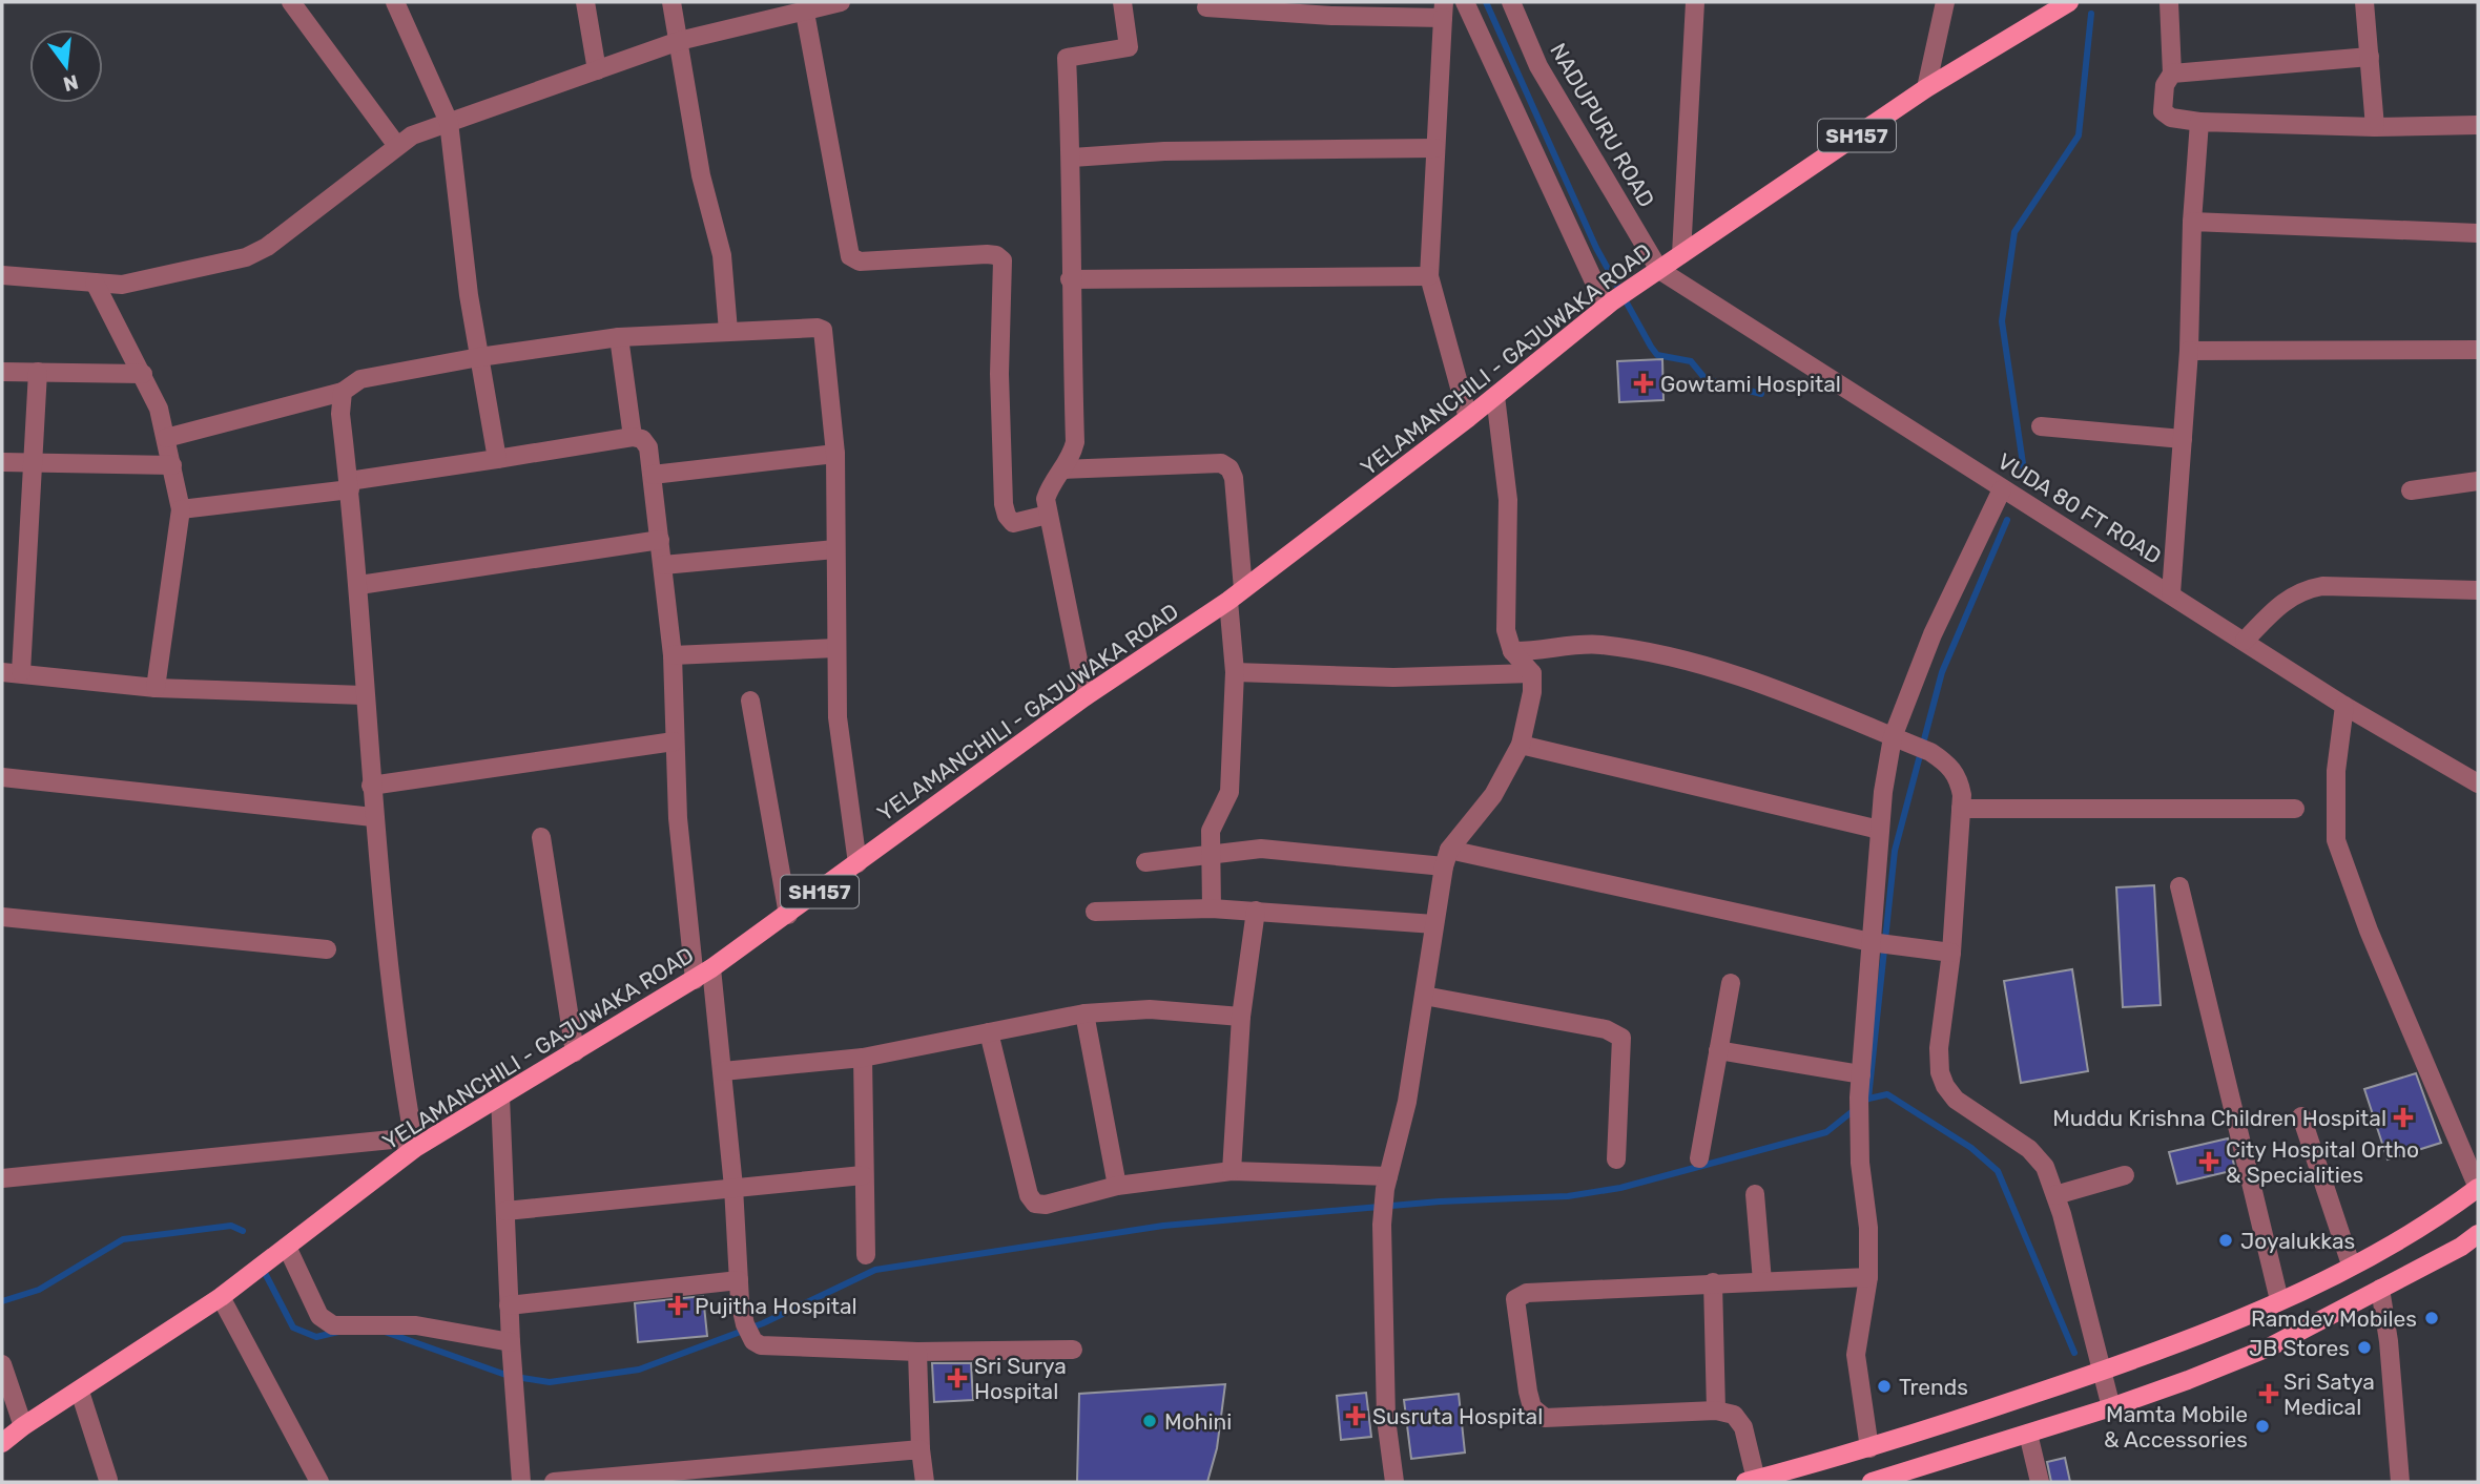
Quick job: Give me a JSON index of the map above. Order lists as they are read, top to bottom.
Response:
{
  "streets": {
    "main road": ["SH157", "YELAMANCHILI - GAJUWAKA ROAD"],
    "street": ["NADUPURU ROAD", "VUDA 80 FT ROAD"]
  },
  "crossings": [
    ["NADUPURU ROAD", "YELAMANCHILI - GAJUWAKA ROAD"],
    ["NADUPURU ROAD", "VUDA 80 FT ROAD"],
    ["YELAMANCHILI - GAJUWAKA ROAD", "VUDA 80 FT ROAD"]
  ],
  "places": {
    "health": [
      "Gowtami Hospital",
      "Muddu Krishna Children Hospital",
      "City Hospital Ortho & Specialities",
      "Pujitha Hospital",
      "Sri Surya Hospital",
      "Sri Satya Medical",
      "Susruta Hospital"
    ],
    "other": [
      "Joyalukkas",
      "Ramdev Mobiles",
      "JB Stores",
      "Trends",
      "Mohini",
      "Mamta Mobile & Accessories"
    ]
  },
  "north": "bottom"
}
